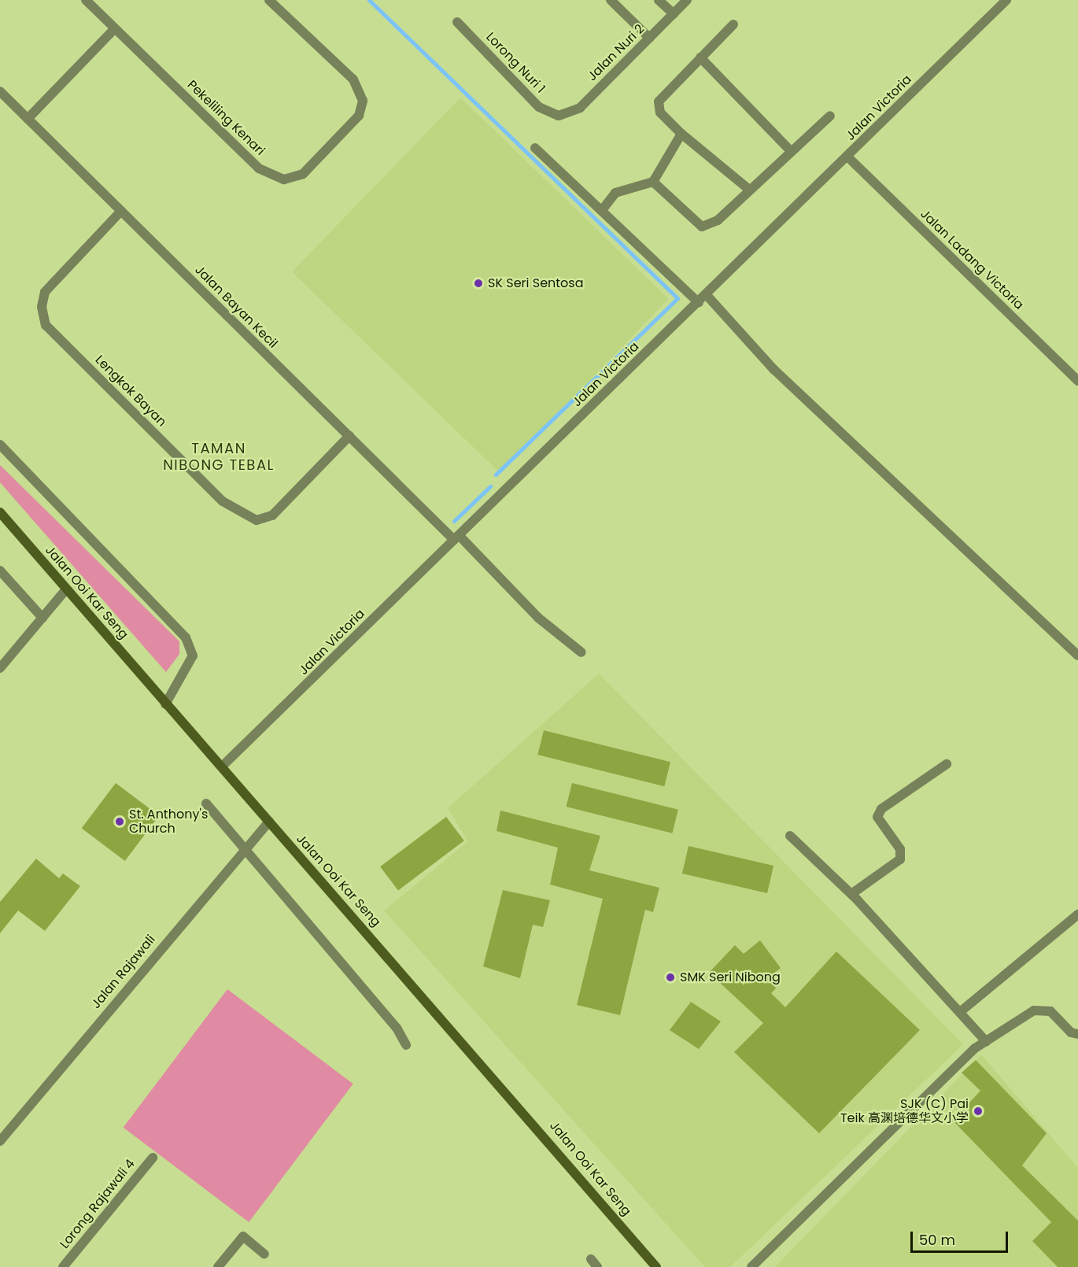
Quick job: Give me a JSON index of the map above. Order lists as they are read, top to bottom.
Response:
{
  "streets": {
    "main road": ["Jalan Ooi Kar Seng"],
    "street": [
      "Jalan Nuri 2",
      "Lorong Nuri 1",
      "Jalan Victoria",
      "Pekeliling Kenari",
      "Jalan Ladang Victoria",
      "Jalan Bayan Kecil",
      "Lengkok Bayan",
      "Jalan Rajawali",
      "Lorong Rajawali 4"
    ]
  },
  "crossings": [
    ["Jalan Nuri 2", "Lorong Nuri 1"],
    ["Jalan Victoria", "Jalan Ladang Victoria"],
    ["Jalan Victoria", "Jalan Bayan Kecil"],
    ["Jalan Victoria", "Jalan Ooi Kar Seng"],
    ["Jalan Bayan Kecil", "Lengkok Bayan"],
    ["Jalan Ooi Kar Seng", "Jalan Rajawali"]
  ],
  "districts": ["TAMAN NIBONG TEBAL"],
  "places": [
    "SK Seri Sentosa",
    "St. Anthony's Church",
    "SMK Seri Nibong",
    "SJK (C) Pai Teik 高渊培德华文小学"
  ],
  "scale_bar": "50 m"
}
